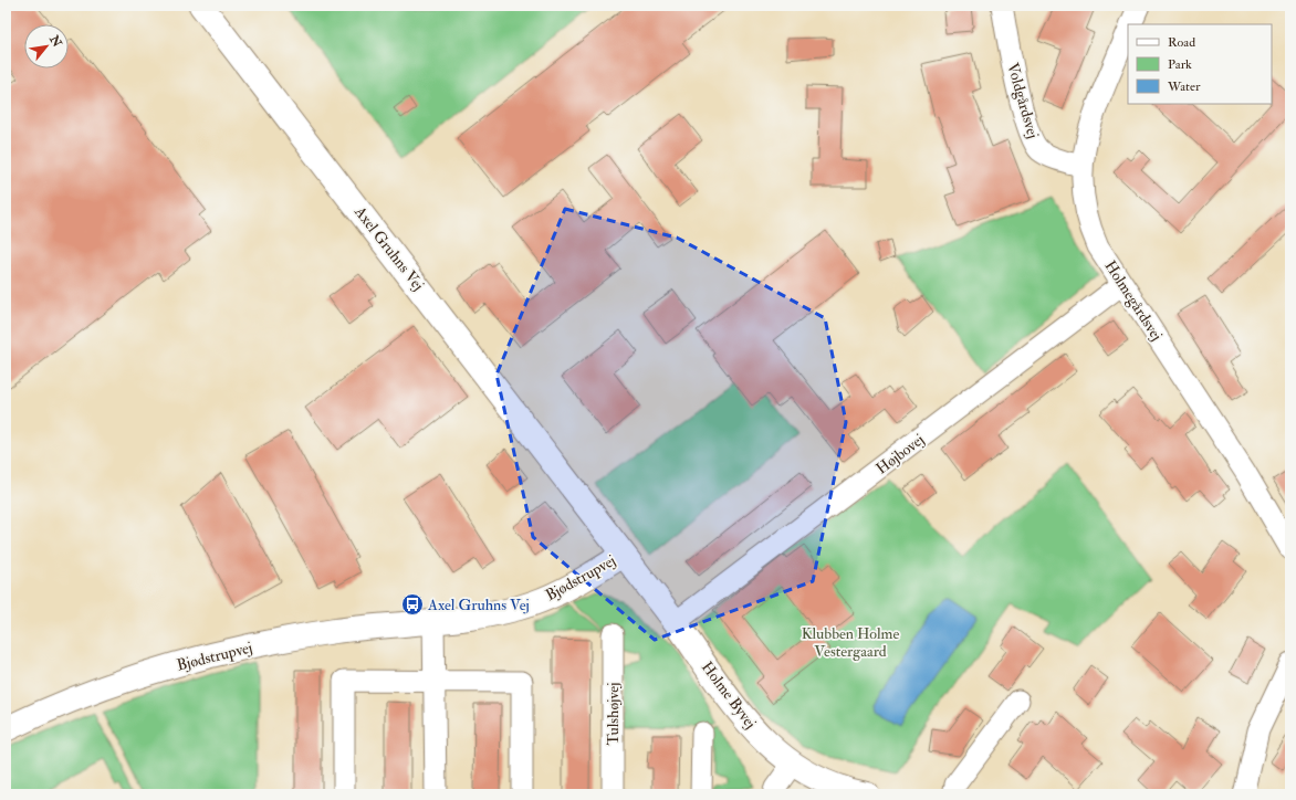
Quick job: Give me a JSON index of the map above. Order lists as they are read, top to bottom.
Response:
{
  "streets": {
    "street": [
      "Voldgårdsvej",
      "Axel Gruhns Vej",
      "Holmegårdsvej",
      "Højbovej",
      "Bjødstrupvej",
      "Holme Byvej",
      "Tulshøjvej"
    ]
  },
  "crossings": [
    ["Voldgårdsvej", "Holmegårdsvej"],
    ["Axel Gruhns Vej", "Bjødstrupvej"],
    ["Axel Gruhns Vej", "Holme Byvej"],
    ["Holmegårdsvej", "Højbovej"],
    ["Højbovej", "Holme Byvej"],
    ["Bjødstrupvej", "Holme Byvej"]
  ],
  "parks": ["Klubben Holme Vestergaard"],
  "places": {
    "bus stop": ["Axel Gruhns Vej"]
  },
  "legend": ["Road", "Park", "Water"],
  "north": "top right"
}
